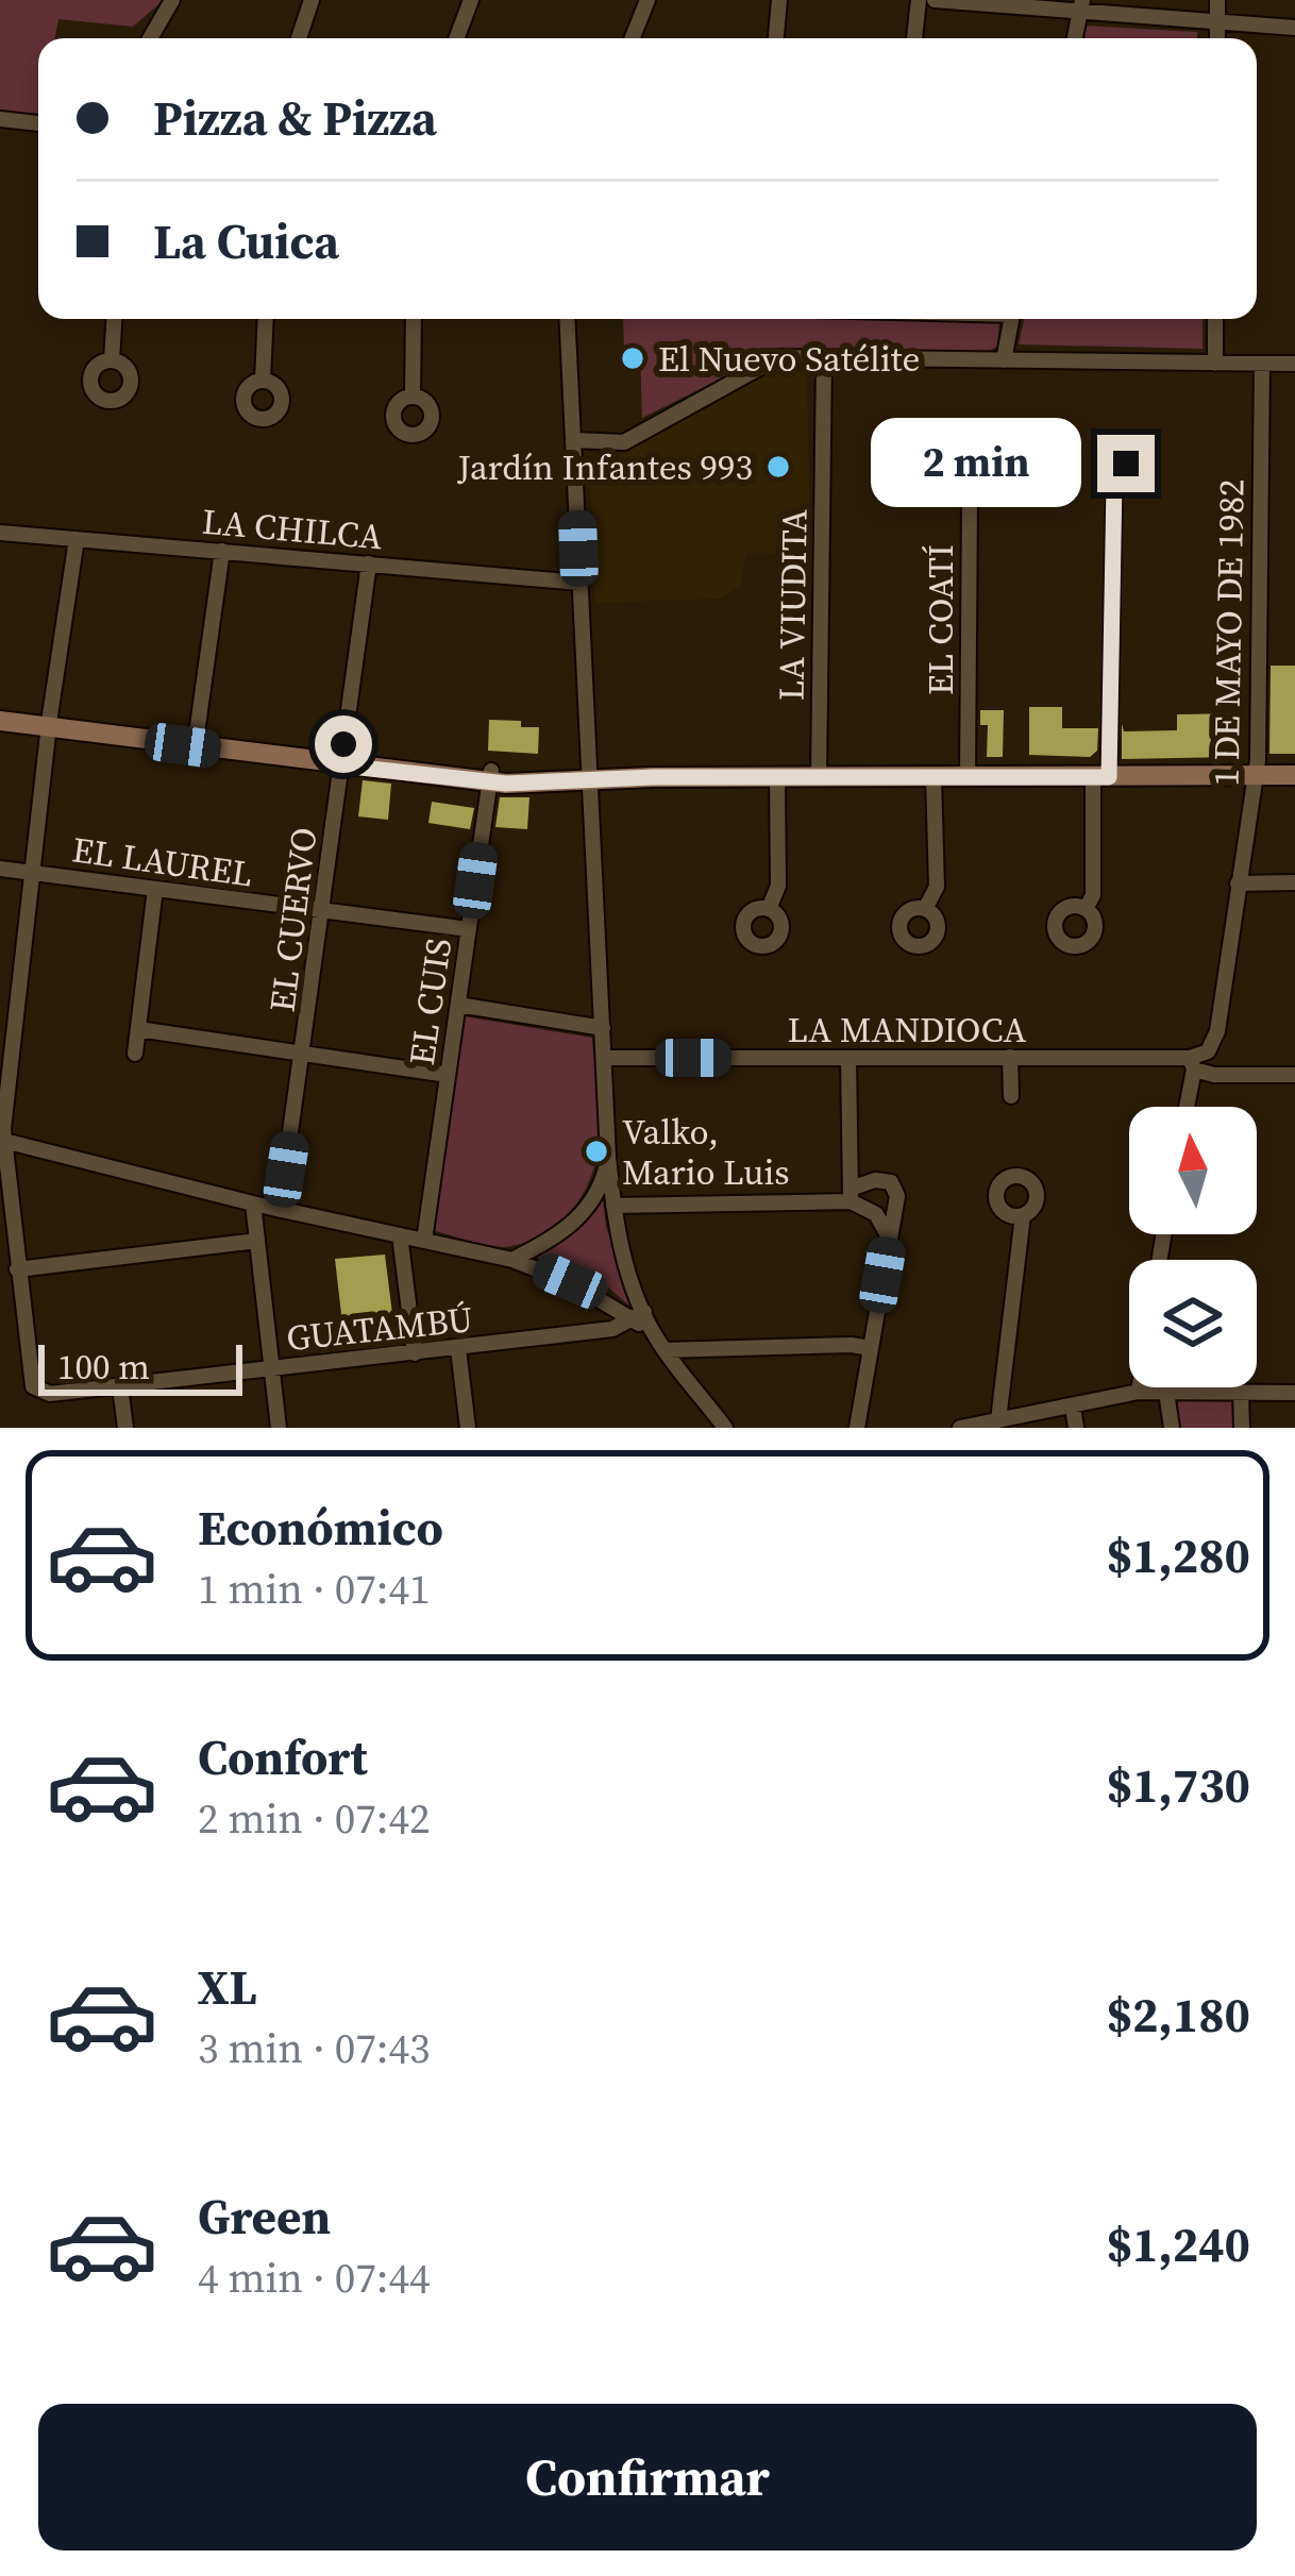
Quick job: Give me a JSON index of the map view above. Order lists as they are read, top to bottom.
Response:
{
  "streets": {
    "street": [
      "LA CHILCA",
      "LA VIUDITA",
      "EL COATÍ",
      "1 DE MAYO DE 1982",
      "EL LAUREL",
      "EL CUERVO",
      "EL CUIS",
      "LA MANDIOCA",
      "GUATAMBÚ"
    ]
  },
  "crossings": [
    ["LA CHILCA", "EL CUERVO"],
    ["1 DE MAYO DE 1982", "LA MANDIOCA"],
    ["EL LAUREL", "EL CUERVO"],
    ["EL LAUREL", "EL CUIS"]
  ],
  "places": ["El Nuevo Satélite", "Jardín Infantes 993", "Valko, Mario Luis"],
  "scale_bar": "100 m",
  "north": "top",
  "page": {
    "banner": ["Pizza & Pizza", "La Cuica"],
    "bubble": "2 min",
    "scale": "100 m",
    "list": [
      {
        "name": "Económico",
        "note": "1 min · 07:41",
        "value": "$1,280"
      },
      {
        "name": "Confort",
        "note": "2 min · 07:42",
        "value": "$1,730"
      },
      {
        "name": "XL",
        "note": "3 min · 07:43",
        "value": "$2,180"
      },
      {
        "name": "Green",
        "note": "4 min · 07:44",
        "value": "$1,240"
      }
    ],
    "buttons": "Confirmar"
  }
}
